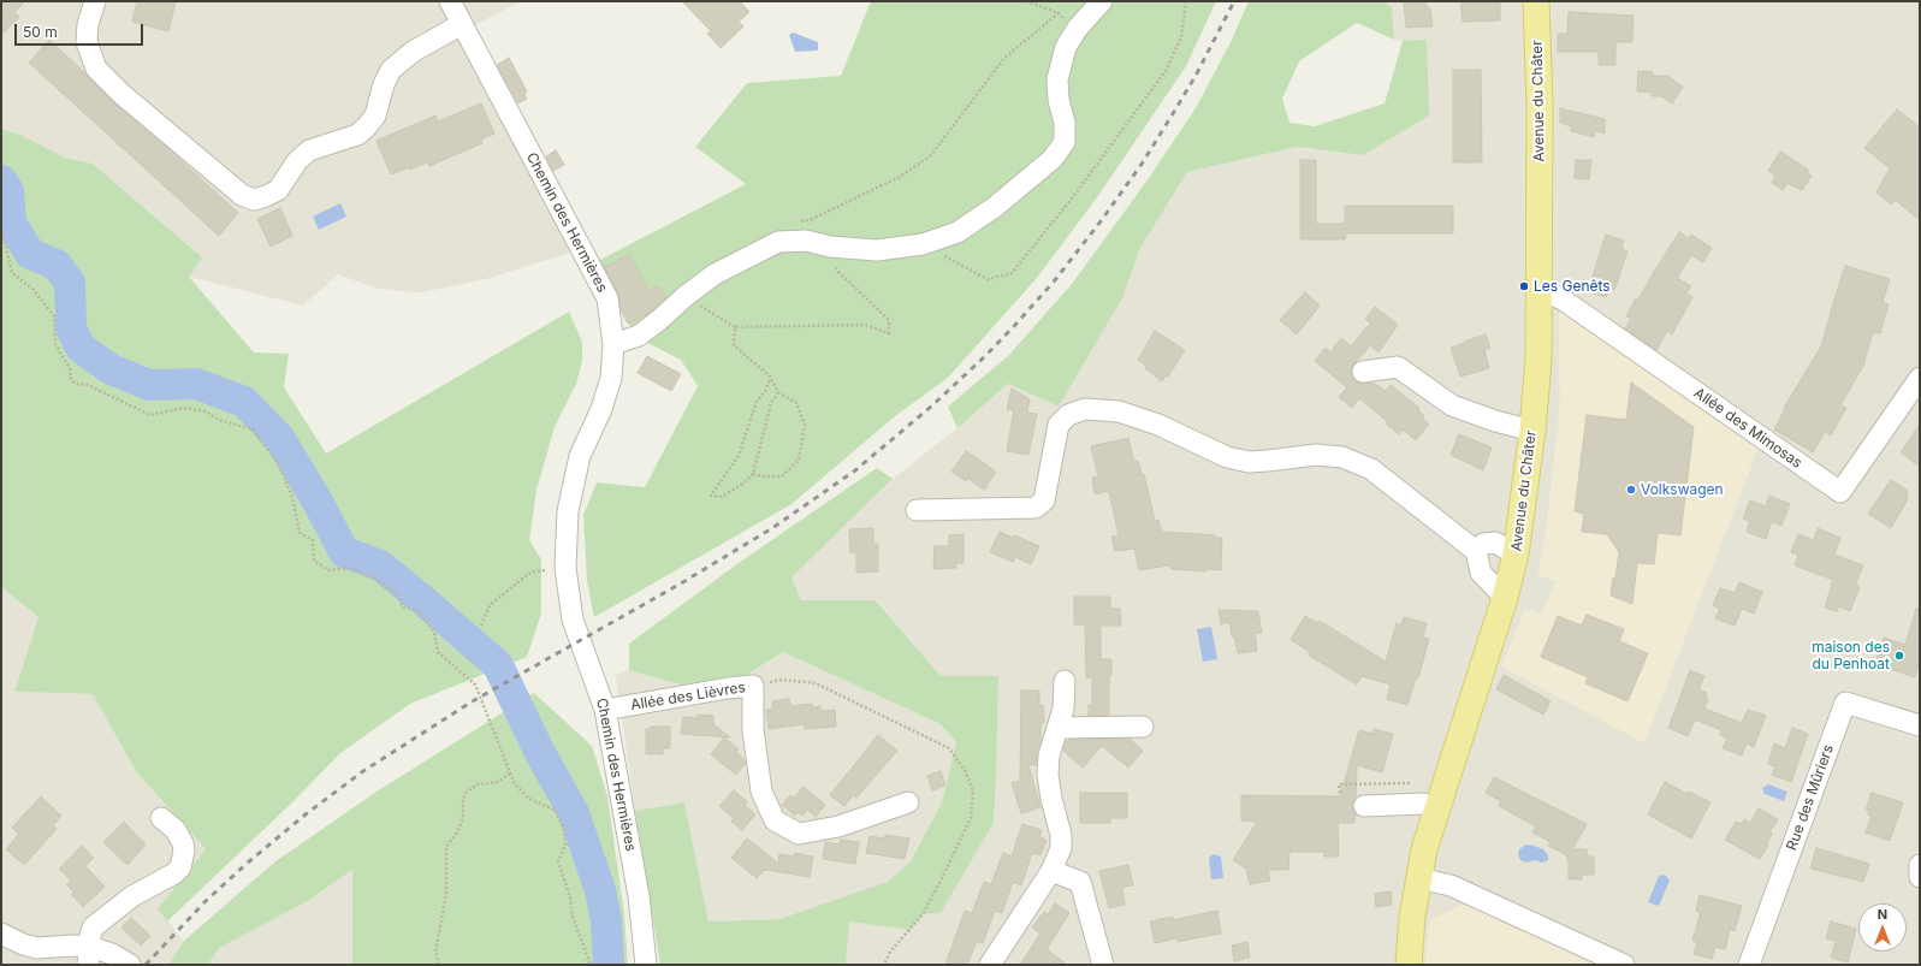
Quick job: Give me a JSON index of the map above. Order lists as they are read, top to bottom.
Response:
{
  "streets": {
    "main road": ["Avenue du Châter"],
    "street": [
      "Chemin des Hermières",
      "Allée des Mimosas",
      "Allée des Lièvres",
      "Rue des Mûriers"
    ]
  },
  "crossings": [
    ["Avenue du Châter", "Allée des Mimosas"],
    ["Chemin des Hermières", "Allée des Lièvres"]
  ],
  "places": ["Les Genêts", "Volkswagen", "maison des du Penhoat"],
  "scale_bar": "50 m",
  "north": "top"
}
